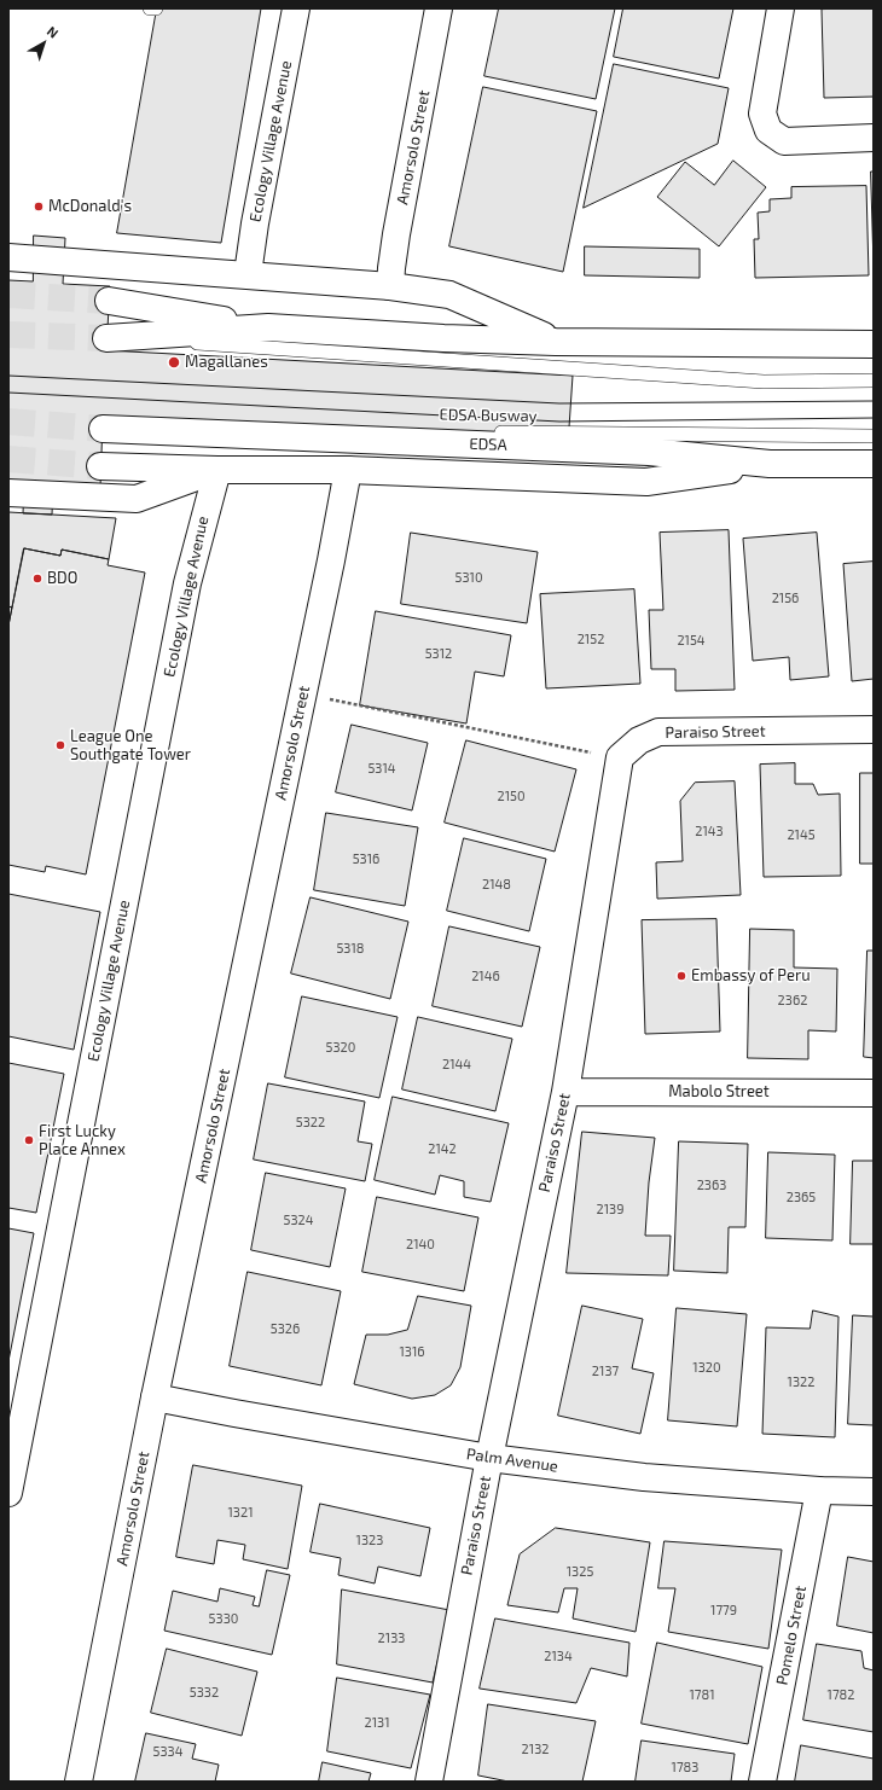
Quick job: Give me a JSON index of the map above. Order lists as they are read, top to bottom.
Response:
{
  "streets": {
    "main road": [
      "Ecology Village Avenue",
      "Amorsolo Street",
      "EDSA",
      "Paraiso Street",
      "Mabolo Street",
      "Palm Avenue",
      "Pomelo Street"
    ],
    "lane": ["EDSA Busway"]
  },
  "crossings": [
    ["Amorsolo Street", "Palm Avenue"],
    ["EDSA Busway", "EDSA"],
    ["Paraiso Street", "Mabolo Street"],
    ["Paraiso Street", "Palm Avenue"],
    ["Palm Avenue", "Pomelo Street"]
  ],
  "places": [
    "McDonald's",
    "Magallanes",
    "BDO",
    "League One Southgate Tower",
    "Embassy of Peru",
    "First Lucky Place Annex"
  ],
  "house_numbers": [
    "5310",
    "2156",
    "2152",
    "2154",
    "5312",
    "5314",
    "2150",
    "2143",
    "2145",
    "5316",
    "2148",
    "5318",
    "2146",
    "2362",
    "5320",
    "2144",
    "5322",
    "2142",
    "2363",
    "2365",
    "2139",
    "5324",
    "2140",
    "5326",
    "1316",
    "1320",
    "2137",
    "1322",
    "1321",
    "1323",
    "1325",
    "1779",
    "5330",
    "2133",
    "2134",
    "5332",
    "1781",
    "1782",
    "2131",
    "2132",
    "5334",
    "1783"
  ],
  "north": "top right"
}
